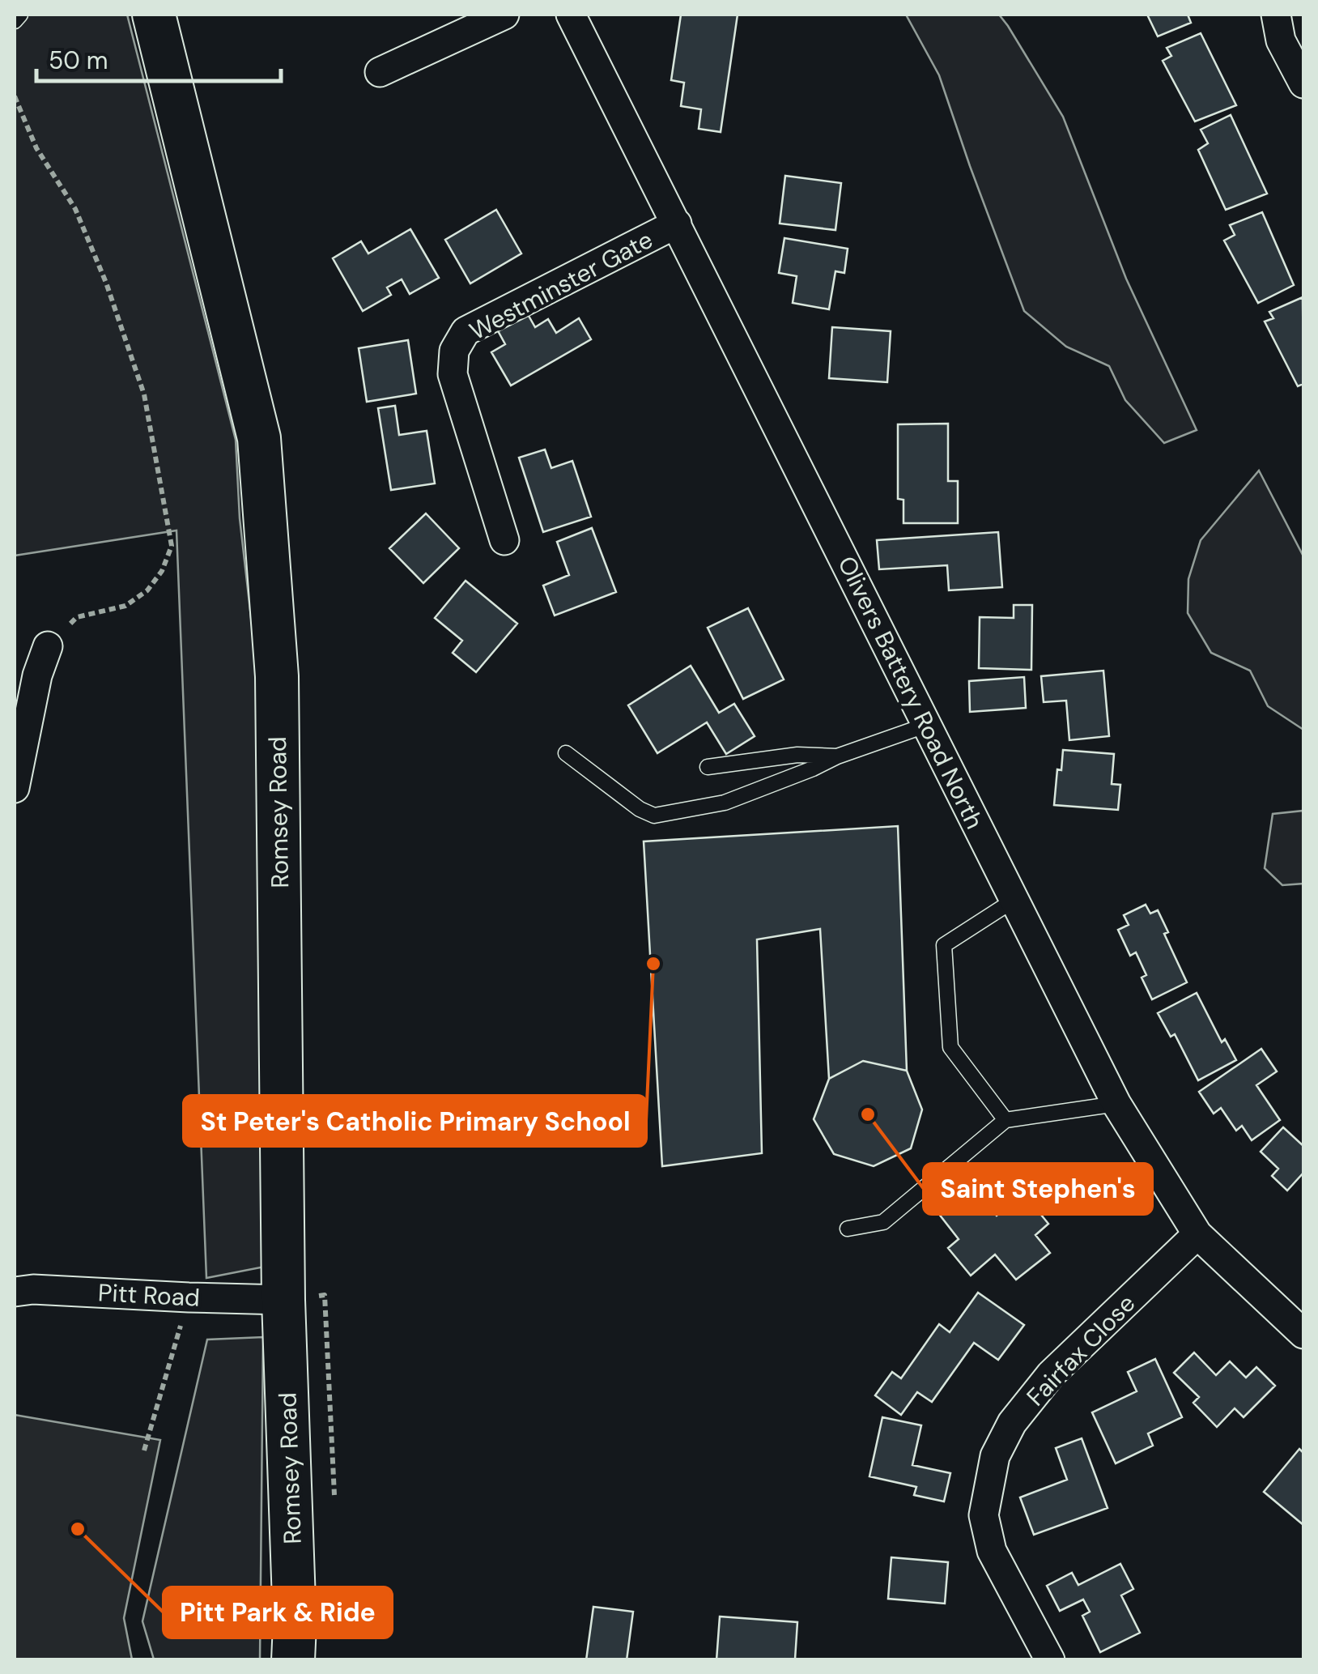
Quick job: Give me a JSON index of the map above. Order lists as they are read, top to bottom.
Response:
{
  "streets": {
    "main road": ["Romsey Road"],
    "street": [
      "Westminster Gate",
      "Olivers Battery Road North",
      "Pitt Road",
      "Fairfax Close"
    ]
  },
  "crossings": [
    ["Westminster Gate", "Olivers Battery Road North"],
    ["Olivers Battery Road North", "Fairfax Close"],
    ["Romsey Road", "Pitt Road"]
  ],
  "places": ["St Peter's Catholic Primary School", "Saint Stephen's", "Pitt Park & Ride"],
  "scale_bar": "50 m"
}
